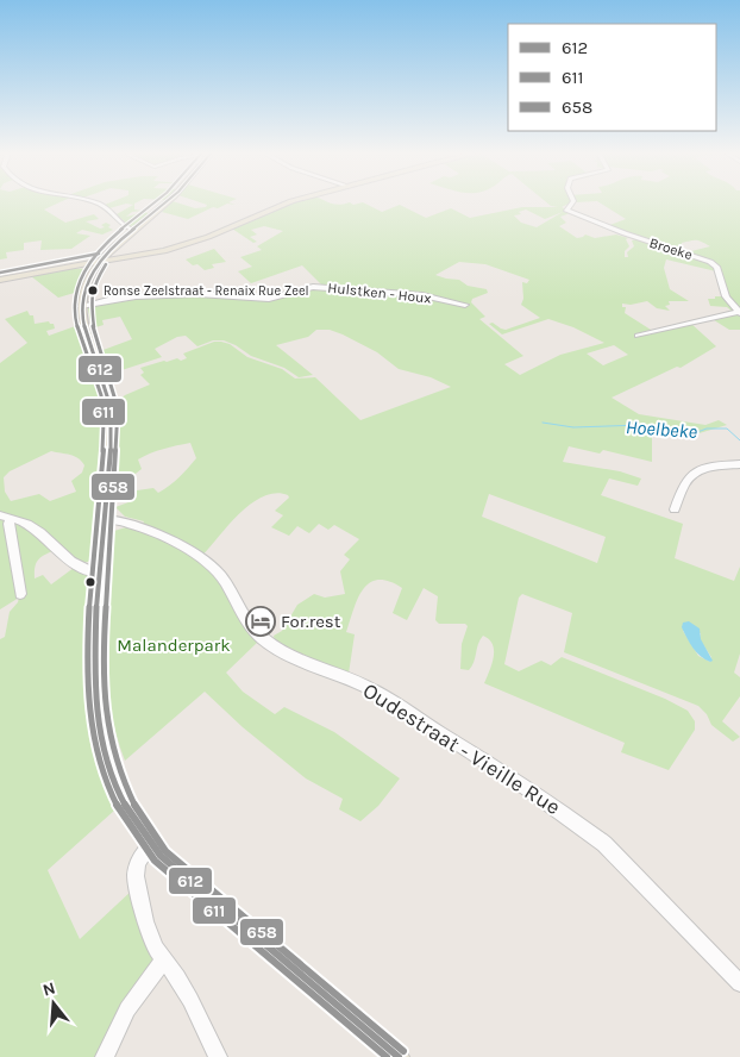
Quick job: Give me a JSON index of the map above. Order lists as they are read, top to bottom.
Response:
{
  "streets": {
    "street": ["Broeke", "Hulstken - Houx", "Oudestraat - Vieille Rue"]
  },
  "water": ["Hoelbeke"],
  "parks": ["Malanderpark"],
  "places": {
    "other": ["Ronse Zeelstraat - Renaix Rue Zeel"],
    "hotel": ["For.rest"]
  },
  "lines": ["transit line 612", "transit line 611", "transit line 658"],
  "legend": ["612", "611", "658"],
  "north": "top"
}
